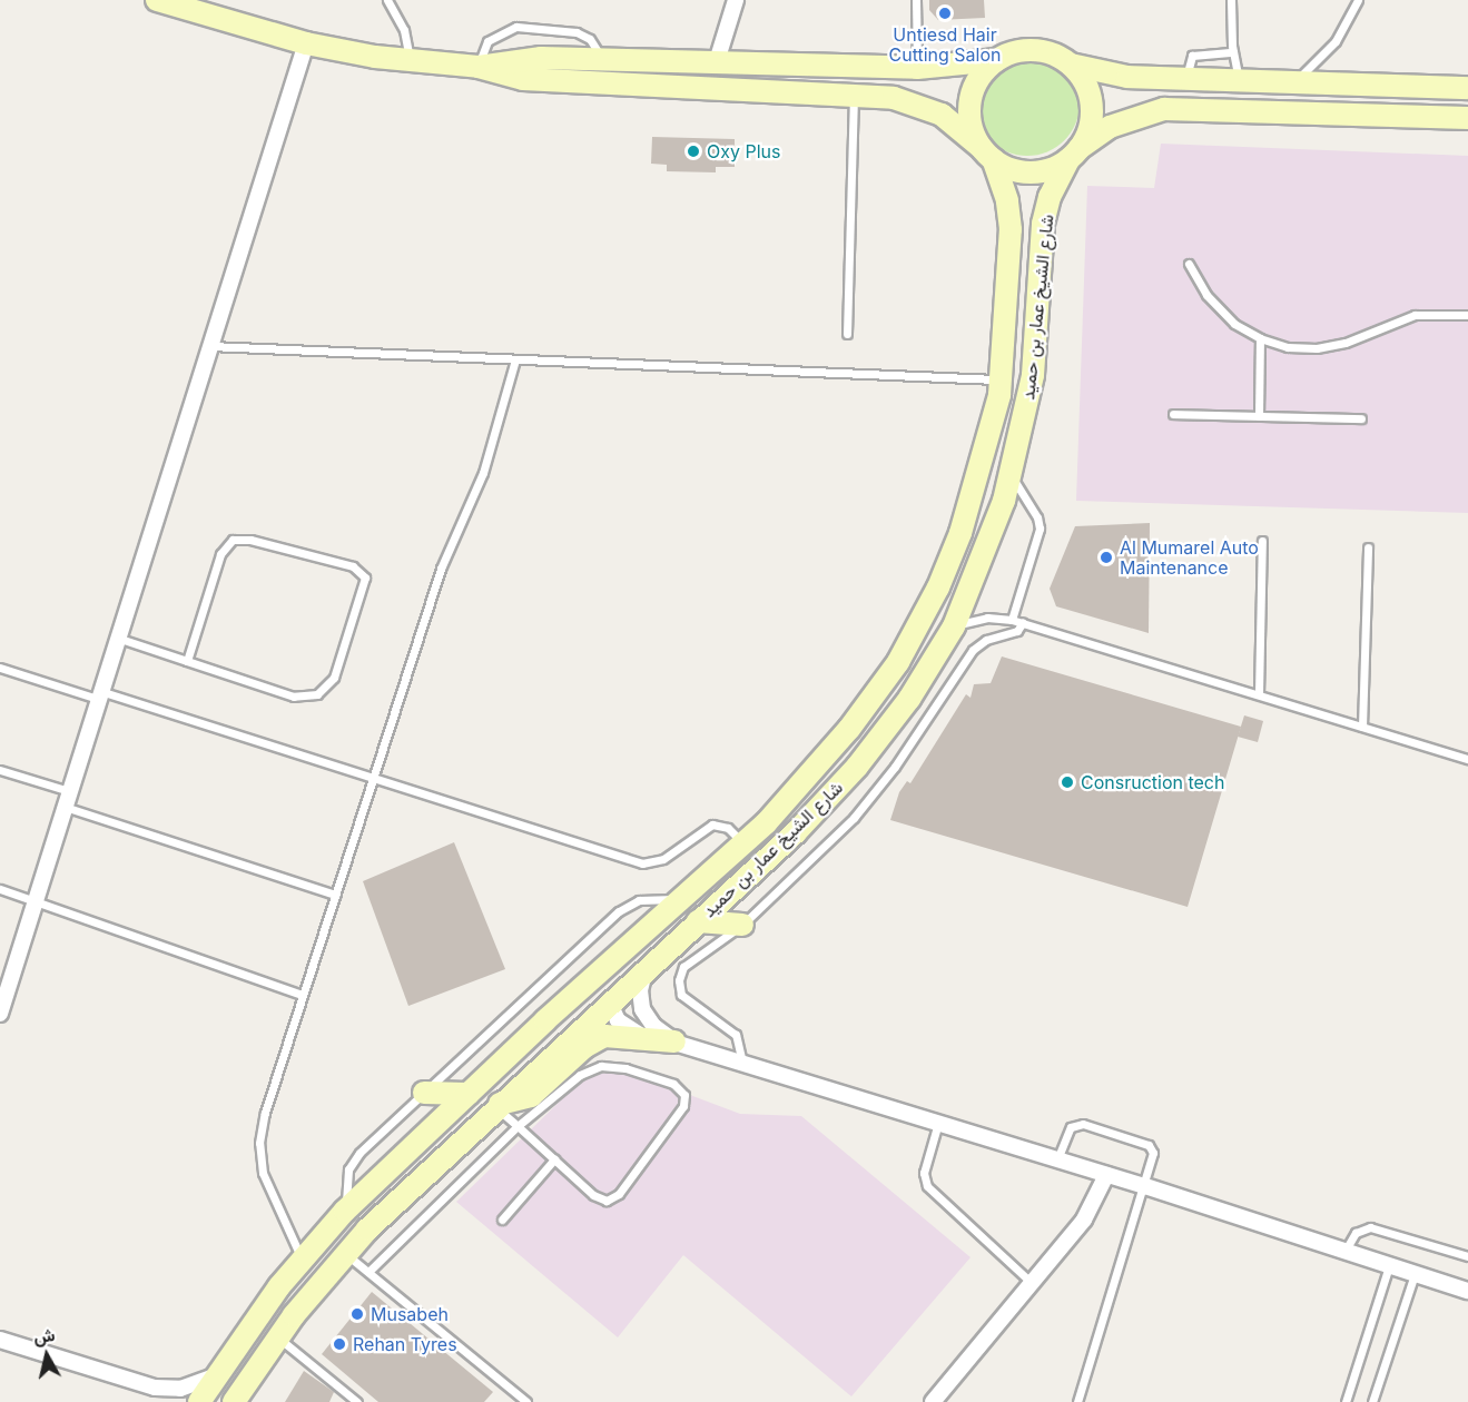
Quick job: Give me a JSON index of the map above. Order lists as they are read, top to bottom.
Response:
{
  "streets": {
    "street": ["شارع الشيخ عمار بن حميد"]
  },
  "places": [
    "Untiesd Hair Cutting Salon",
    "Oxy Plus",
    "Al Mumarel Auto Maintenance",
    "Consruction tech",
    "Musabeh",
    "Rehan Tyres"
  ],
  "north": "top"
}
